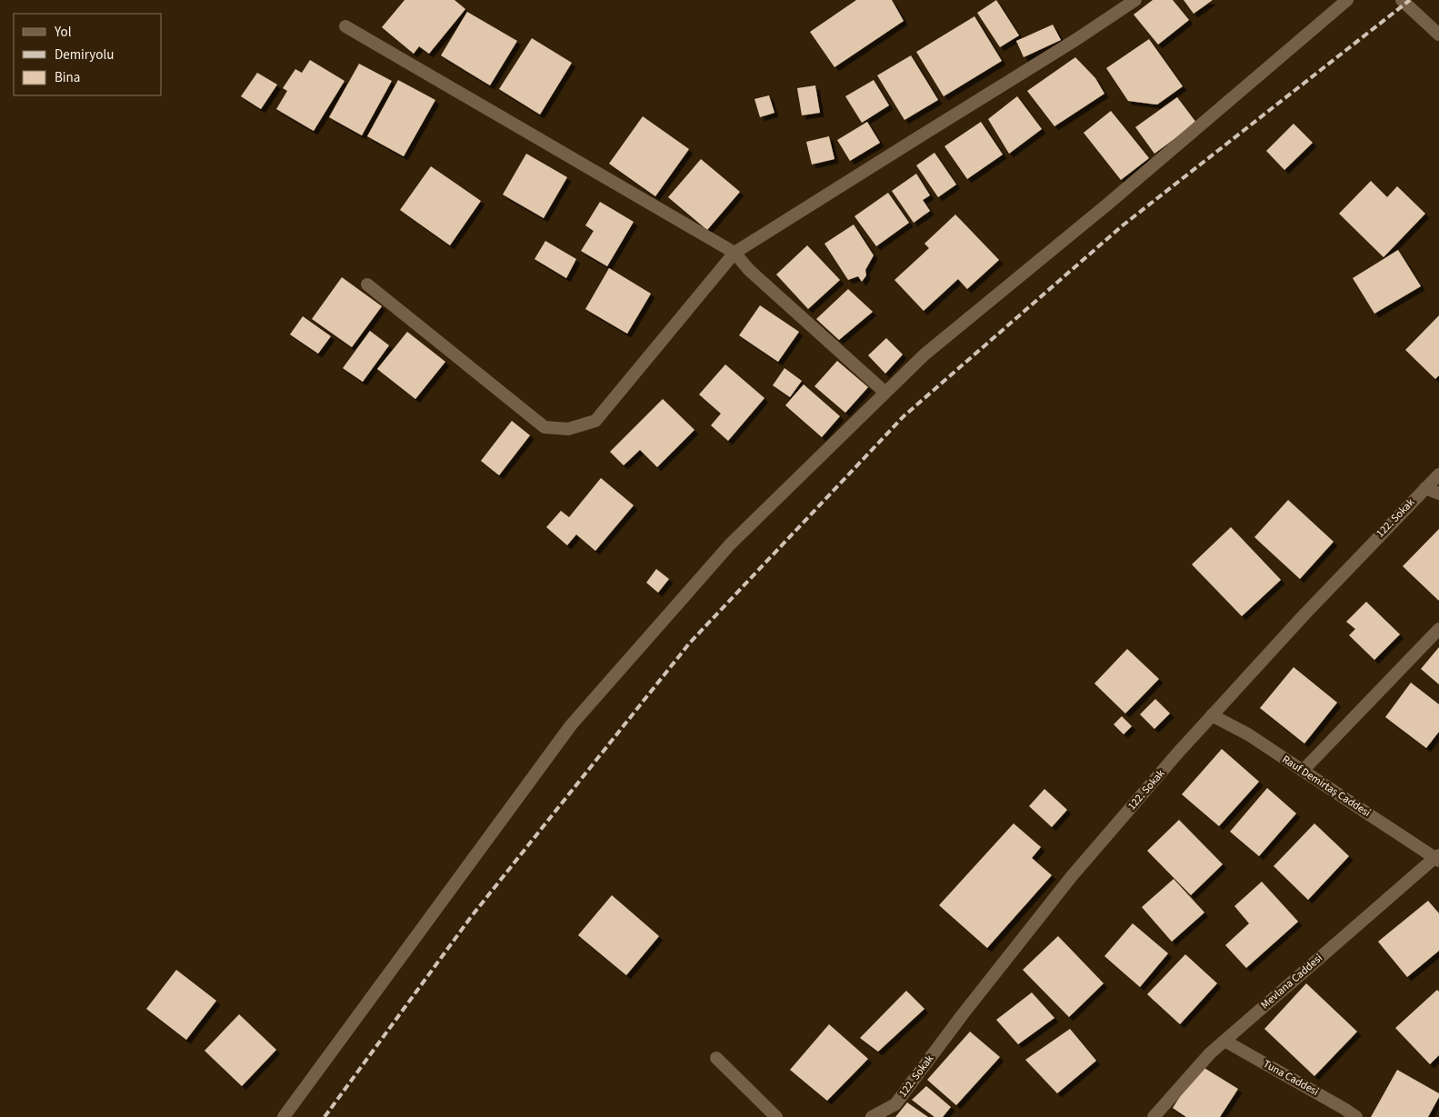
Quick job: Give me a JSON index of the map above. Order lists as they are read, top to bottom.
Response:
{
  "streets": {
    "street": [
      "122. Sokak",
      "Rauf Demirtaş Caddesi",
      "Mevlana Caddesi",
      "Tuna Caddesi"
    ]
  },
  "crossings": [
    ["122. Sokak", "Rauf Demirtaş Caddesi"],
    ["Rauf Demirtaş Caddesi", "Mevlana Caddesi"],
    ["Mevlana Caddesi", "Tuna Caddesi"]
  ],
  "legend": ["Yol", "Demiryolu", "Bina"]
}
